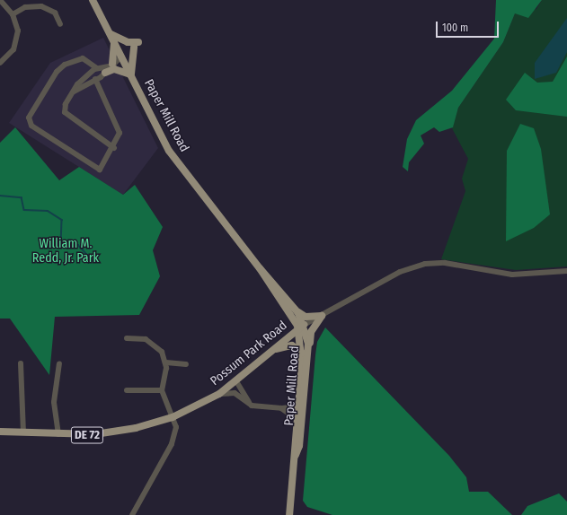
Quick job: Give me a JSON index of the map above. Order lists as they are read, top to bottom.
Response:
{
  "streets": {
    "main road": ["Paper Mill Road", "Possum Park Road", "DE 72"]
  },
  "crossings": [
    ["Paper Mill Road", "Possum Park Road"]
  ],
  "parks": ["William M. Redd, Jr. Park"],
  "scale_bar": "100 m"
}
